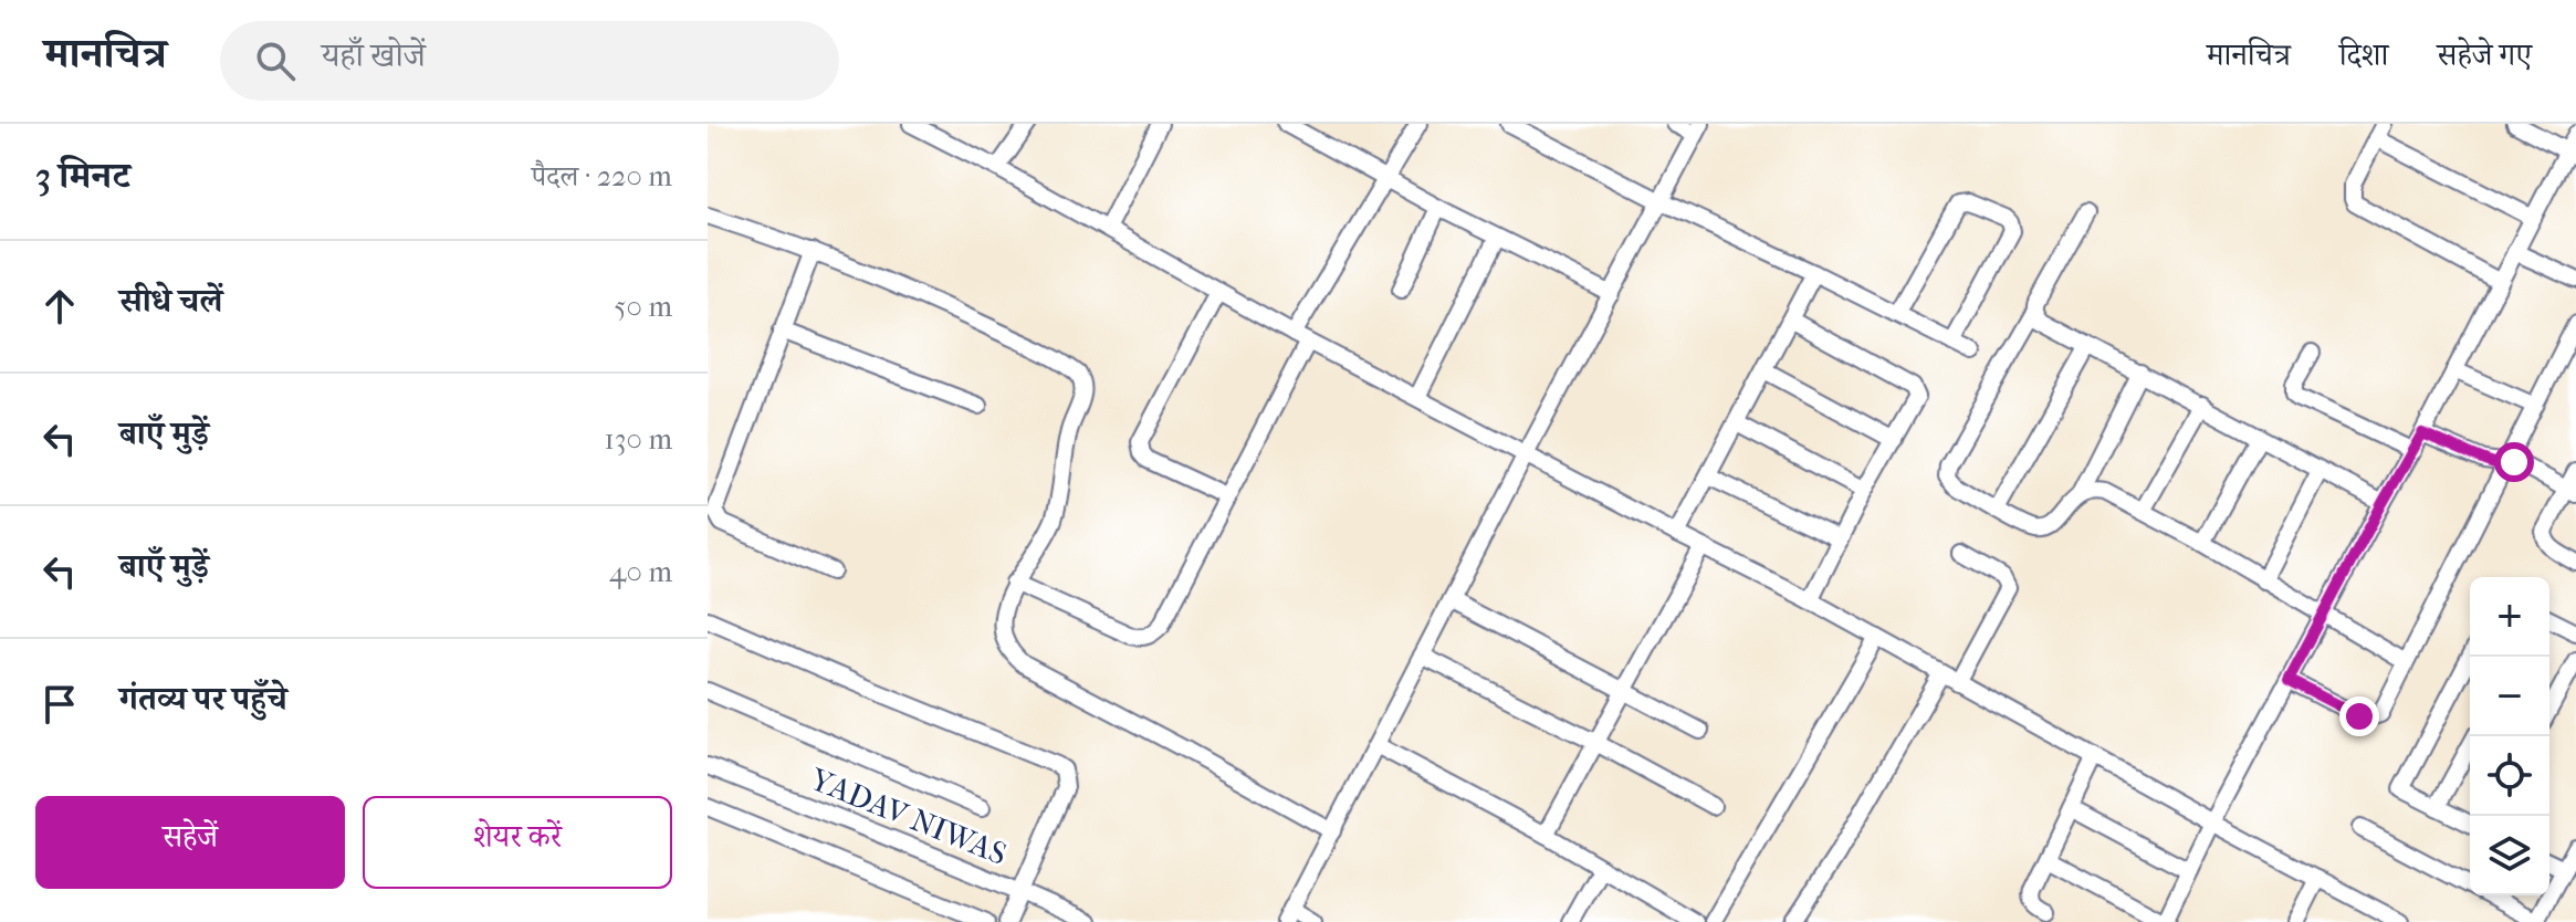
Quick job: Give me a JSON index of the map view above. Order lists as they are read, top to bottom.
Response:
{
  "streets": {
    "street": ["YADAV NIWAS"]
  },
  "page": {
    "header": "मानचित्र",
    "search": "यहाँ खोजें",
    "nav": ["मानचित्र", "दिशा", "सहेजे गए"],
    "heading": ["3 मिनट", "पैदल · 220 m"],
    "list": [
      ["सीधे चलें", "50 m"],
      ["बाएँ मुड़ें", "130 m"],
      ["बाएँ मुड़ें", "40 m"],
      "गंतव्य पर पहुँचे"
    ],
    "map_buttons": ["+", "−"],
    "buttons": ["सहेजें", "शेयर करें"]
  }
}
